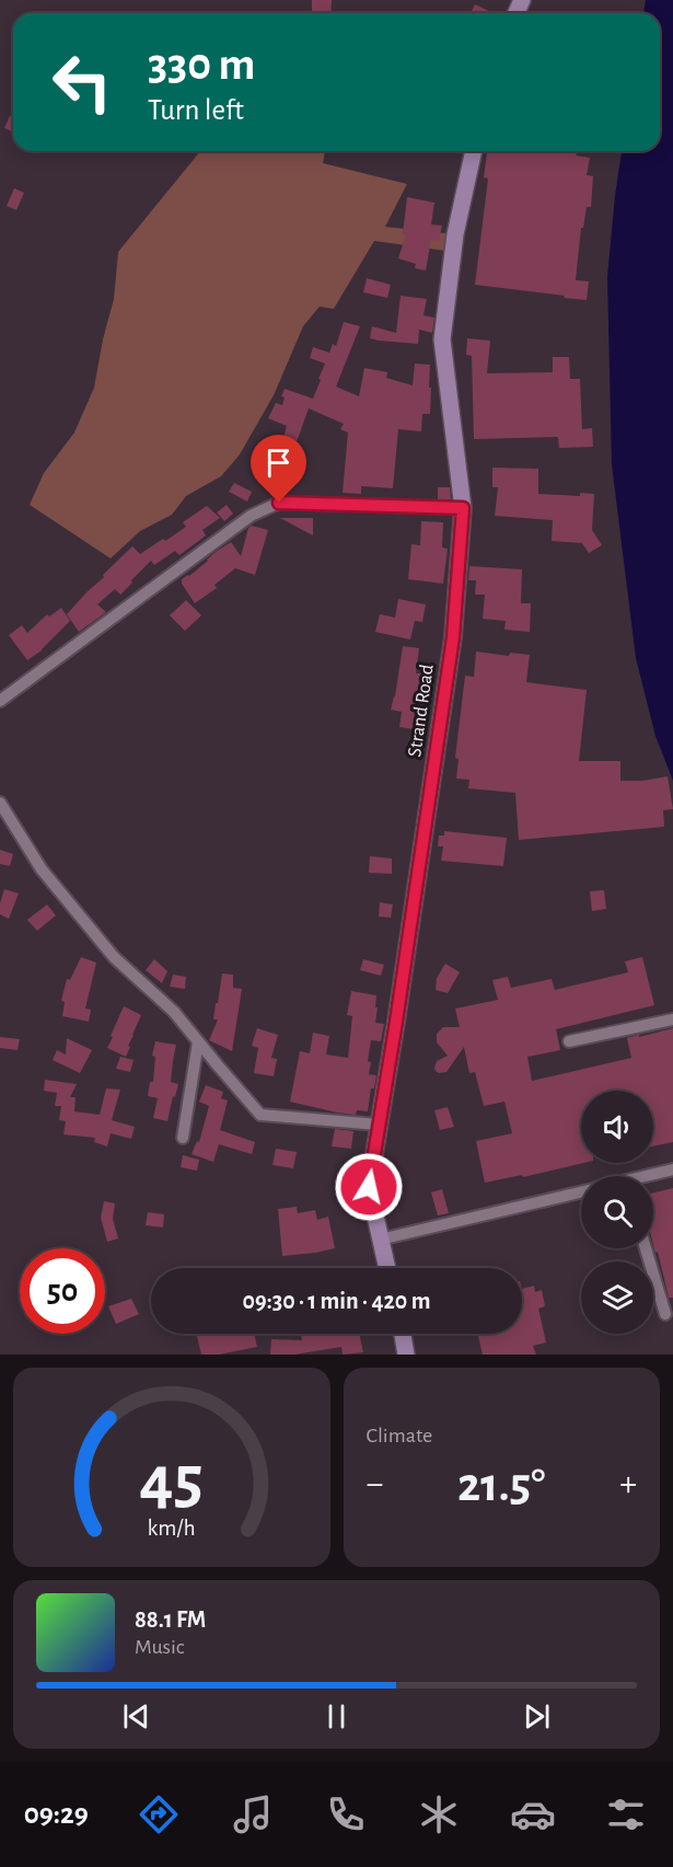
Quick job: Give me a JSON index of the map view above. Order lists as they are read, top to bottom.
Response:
{
  "streets": {
    "main road": ["Strand Road"]
  },
  "page": {
    "turn": ["330 m", "Turn left"],
    "limit": "50",
    "trip": "09:30 · 1 min · 420 m",
    "tile": "Climate",
    "heat": ["−", "21.5°", "+"],
    "song": ["88.1 FM", "Music"],
    "tabs": "09:29",
    "gauge": ["45", "km/h"]
  }
}
